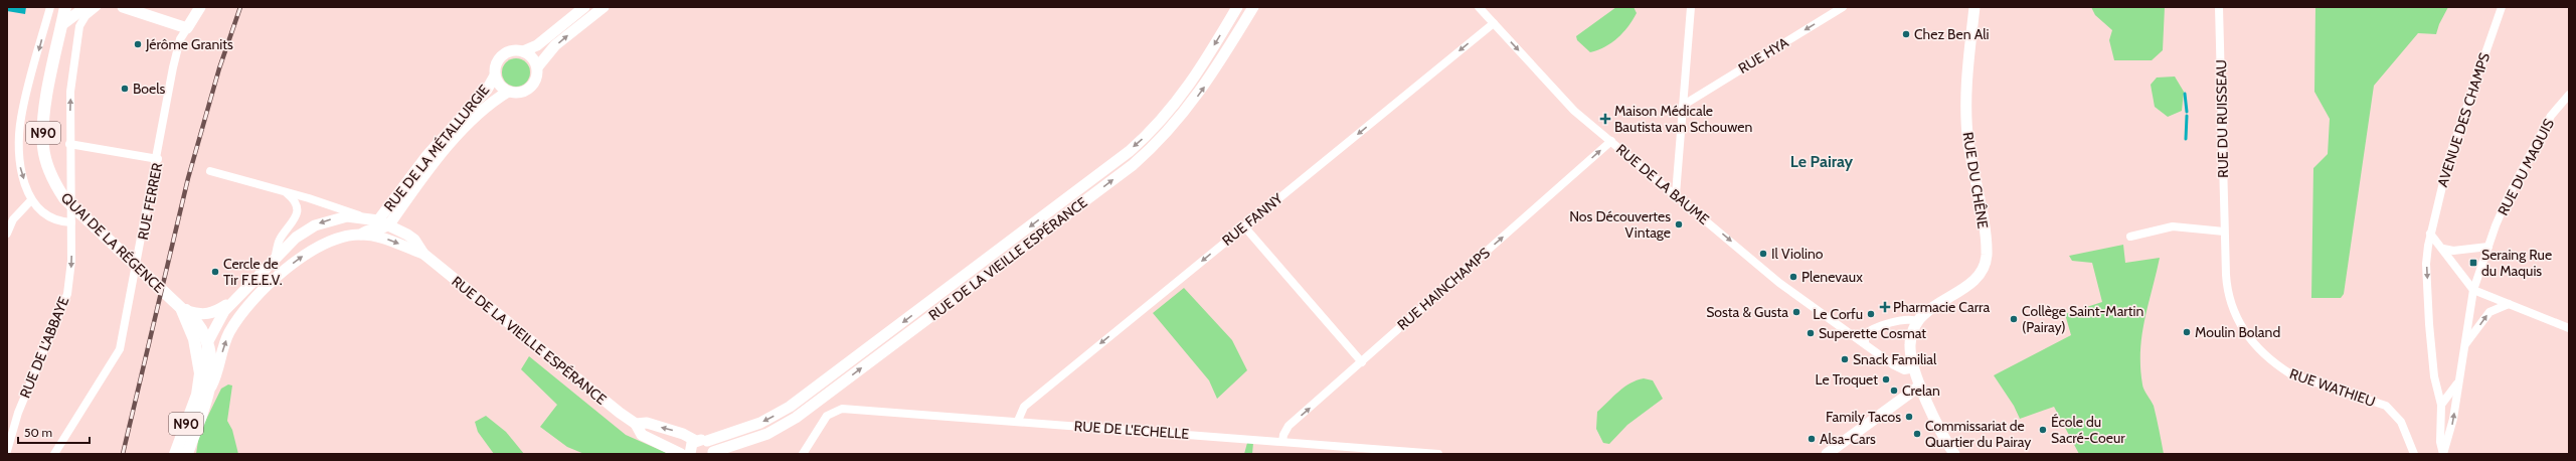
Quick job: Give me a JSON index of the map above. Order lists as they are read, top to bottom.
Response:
{
  "streets": {
    "main road": ["N90", "QUAI DE LA RÉGENCE"],
    "street": [
      "RUE HYA",
      "RUE DU RUISSEAU",
      "AVENUE DES CHAMPS",
      "RUE DE LA MÉTALLURGIE",
      "RUE DU MAQUIS",
      "RUE DU CHÊNE",
      "RUE DE LA BAUME",
      "RUE FERRER",
      "RUE FANNY",
      "RUE DE LA VIEILLE ESPÉRANCE",
      "RUE HAINCHAMPS",
      "RUE DE L'ABBAYE",
      "RUE WATHIEU",
      "RUE DE L'ECHELLE"
    ]
  },
  "crossings": [
    ["RUE DU RUISSEAU", "RUE WATHIEU"],
    ["AVENUE DES CHAMPS", "RUE DU MAQUIS"],
    ["N90", "QUAI DE LA RÉGENCE"],
    ["RUE DE LA MÉTALLURGIE", "RUE DE LA VIEILLE ESPÉRANCE"],
    ["RUE DE LA BAUME", "RUE FANNY"],
    ["RUE DE LA BAUME", "RUE HAINCHAMPS"],
    ["RUE FANNY", "RUE DE L'ECHELLE"],
    ["RUE HAINCHAMPS", "RUE DE L'ECHELLE"]
  ],
  "one_way": [
    "RUE HYA",
    "RUE DE LA BAUME",
    "RUE FANNY",
    "RUE HAINCHAMPS"
  ],
  "districts": ["Le Pairay"],
  "places": {
    "other": [
      "Chez Ben Ali",
      "Jérôme Granits",
      "Boels",
      "Nos Découvertes Vintage",
      "Il Violino",
      "Cercle de Tir F.E.E.V.",
      "Plenevaux",
      "Sosta & Gusta",
      "Le Corfu",
      "Collège Saint-Martin (Pairay)",
      "Moulin Boland",
      "Superette Cosmat",
      "Snack Familial",
      "Le Troquet",
      "Crelan",
      "Family Tacos",
      "École du Sacré-Coeur",
      "Commissariat de Quartier du Pairay",
      "Alsa-Cars"
    ],
    "health": ["Maison Médicale Bautista van Schouwen", "Pharmacie Carra"],
    "transit": ["Seraing Rue du Maquis"]
  },
  "scale_bar": "50 m"
}
